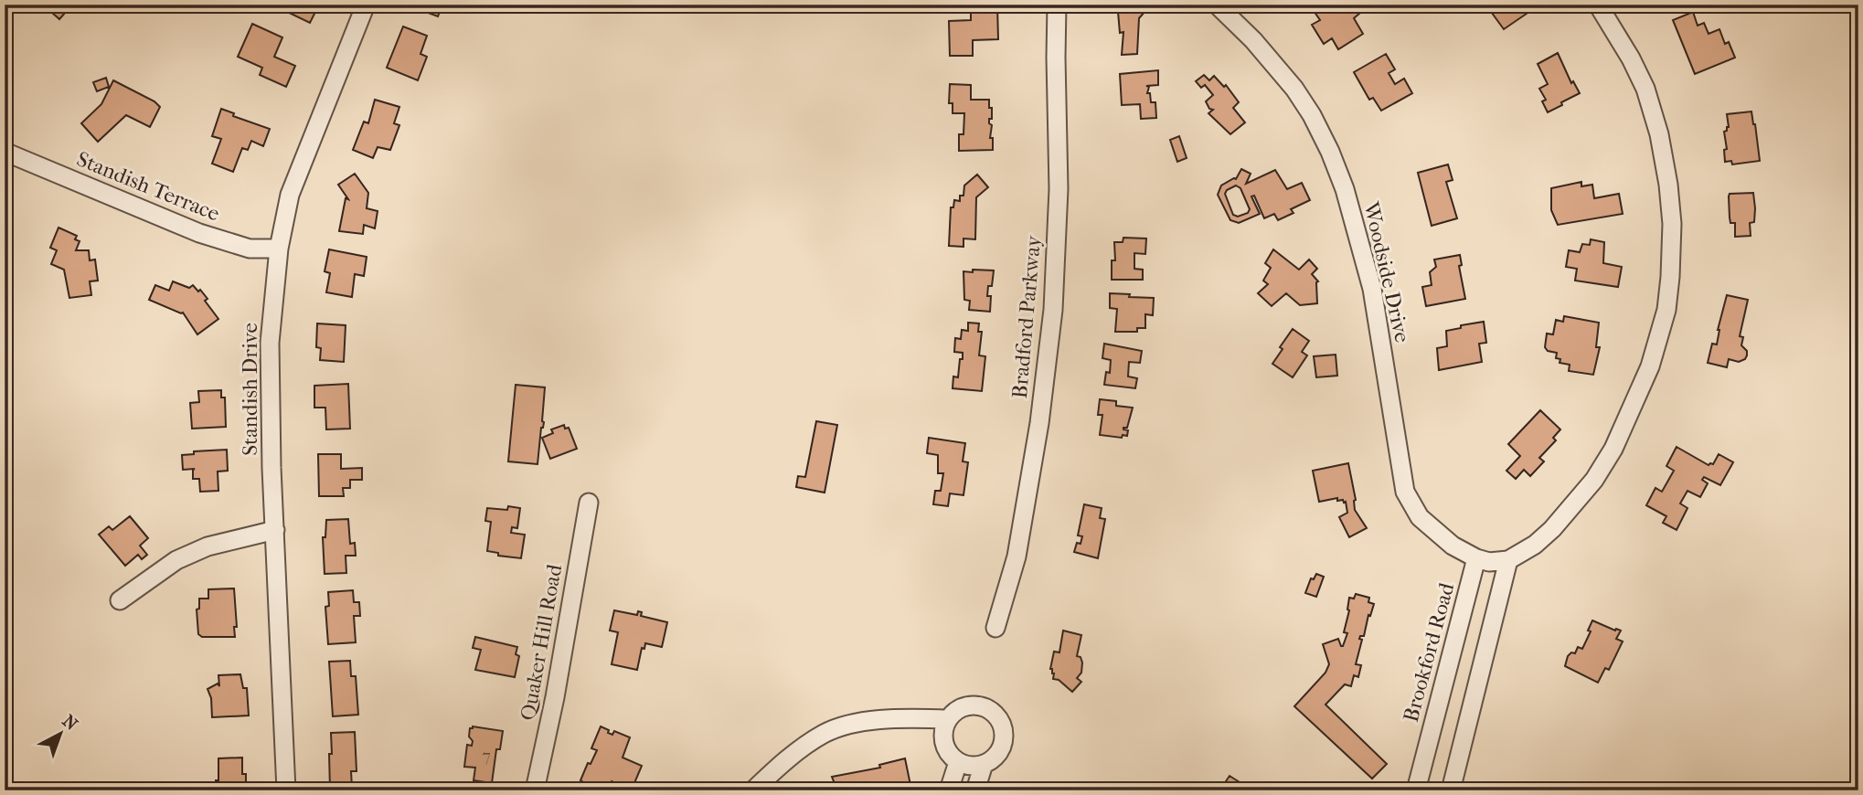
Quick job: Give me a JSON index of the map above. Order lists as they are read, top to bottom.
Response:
{
  "streets": {
    "street": [
      "Standish Terrace",
      "Woodside Drive",
      "Bradford Parkway",
      "Standish Drive",
      "Quaker Hill Road",
      "Brookford Road"
    ]
  },
  "crossings": [
    ["Standish Terrace", "Standish Drive"],
    ["Woodside Drive", "Brookford Road"]
  ],
  "house_numbers": ["7"],
  "north": "top right"
}
